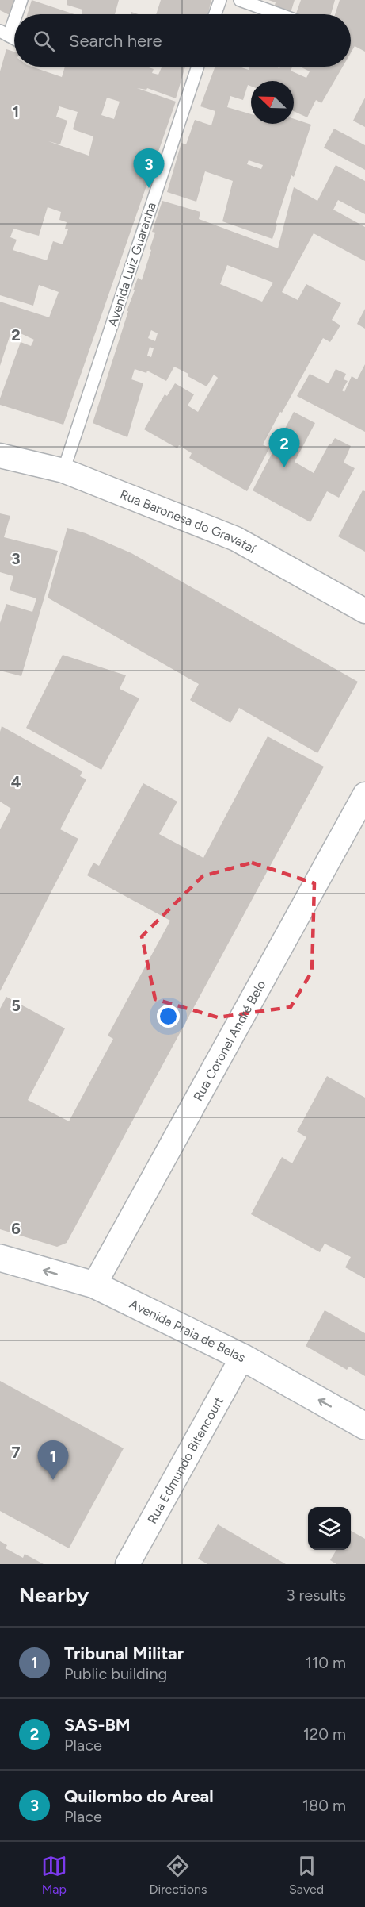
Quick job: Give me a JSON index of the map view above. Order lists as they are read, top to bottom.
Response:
{
  "streets": {
    "main road": ["Avenida Praia de Belas"],
    "street": ["Rua Baronesa do Gravataí", "Rua Coronel André Belo", "Rua Edmundo Bitencourt"],
    "lane": ["Avenida Luiz Guaranha"]
  },
  "crossings": [
    ["Avenida Luiz Guaranha", "Rua Baronesa do Gravataí"],
    ["Rua Coronel André Belo", "Avenida Praia de Belas"],
    ["Avenida Praia de Belas", "Rua Edmundo Bitencourt"]
  ],
  "one_way": ["Avenida Praia de Belas"],
  "north": "top left",
  "page": {
    "search": "Search here",
    "pins": ["3", "2", "1"],
    "heading": ["Nearby", "3 results"],
    "list": [
      {
        "mark": "1",
        "name": "Tribunal Militar",
        "note": "Public building",
        "value": "110 m"
      },
      {
        "mark": "2",
        "name": "SAS-BM",
        "note": "Place",
        "value": "120 m"
      },
      {
        "mark": "3",
        "name": "Quilombo do Areal",
        "note": "Place",
        "value": "180 m"
      }
    ],
    "nav": ["Map", "Directions", "Saved"]
  },
  "grid": {
    "rows": [
      "1",
      "2",
      "3",
      "4",
      "5",
      "6",
      "7"
    ]
  }
}
